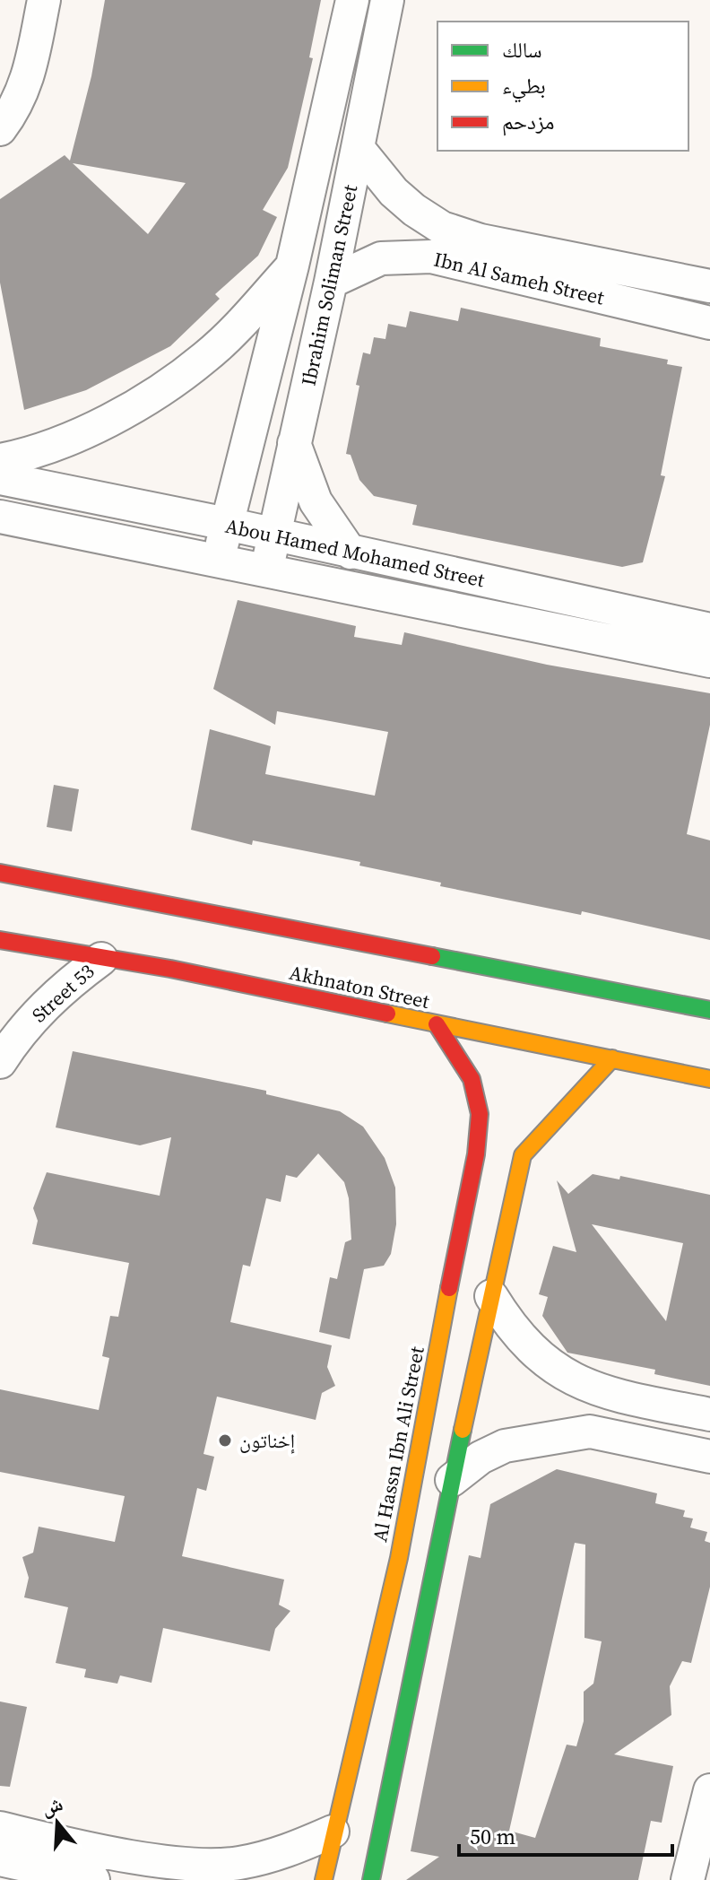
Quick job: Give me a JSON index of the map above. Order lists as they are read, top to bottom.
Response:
{
  "streets": {
    "street": [
      "Ibn Al Sameh Street",
      "Ibrahim Soliman Street",
      "Abou Hamed Mohamed Street",
      "Akhnaton Street",
      "Street 53",
      "Al Hassn Ibn Ali Street"
    ]
  },
  "crossings": [
    ["Ibn Al Sameh Street", "Ibrahim Soliman Street"],
    ["Ibrahim Soliman Street", "Abou Hamed Mohamed Street"],
    ["Akhnaton Street", "Street 53"],
    ["Akhnaton Street", "Al Hassn Ibn Ali Street"]
  ],
  "places": ["إخناتون"],
  "legend": ["سالك", "بطيء", "مزدحم"],
  "scale_bar": "50 m",
  "north": "top"
}
